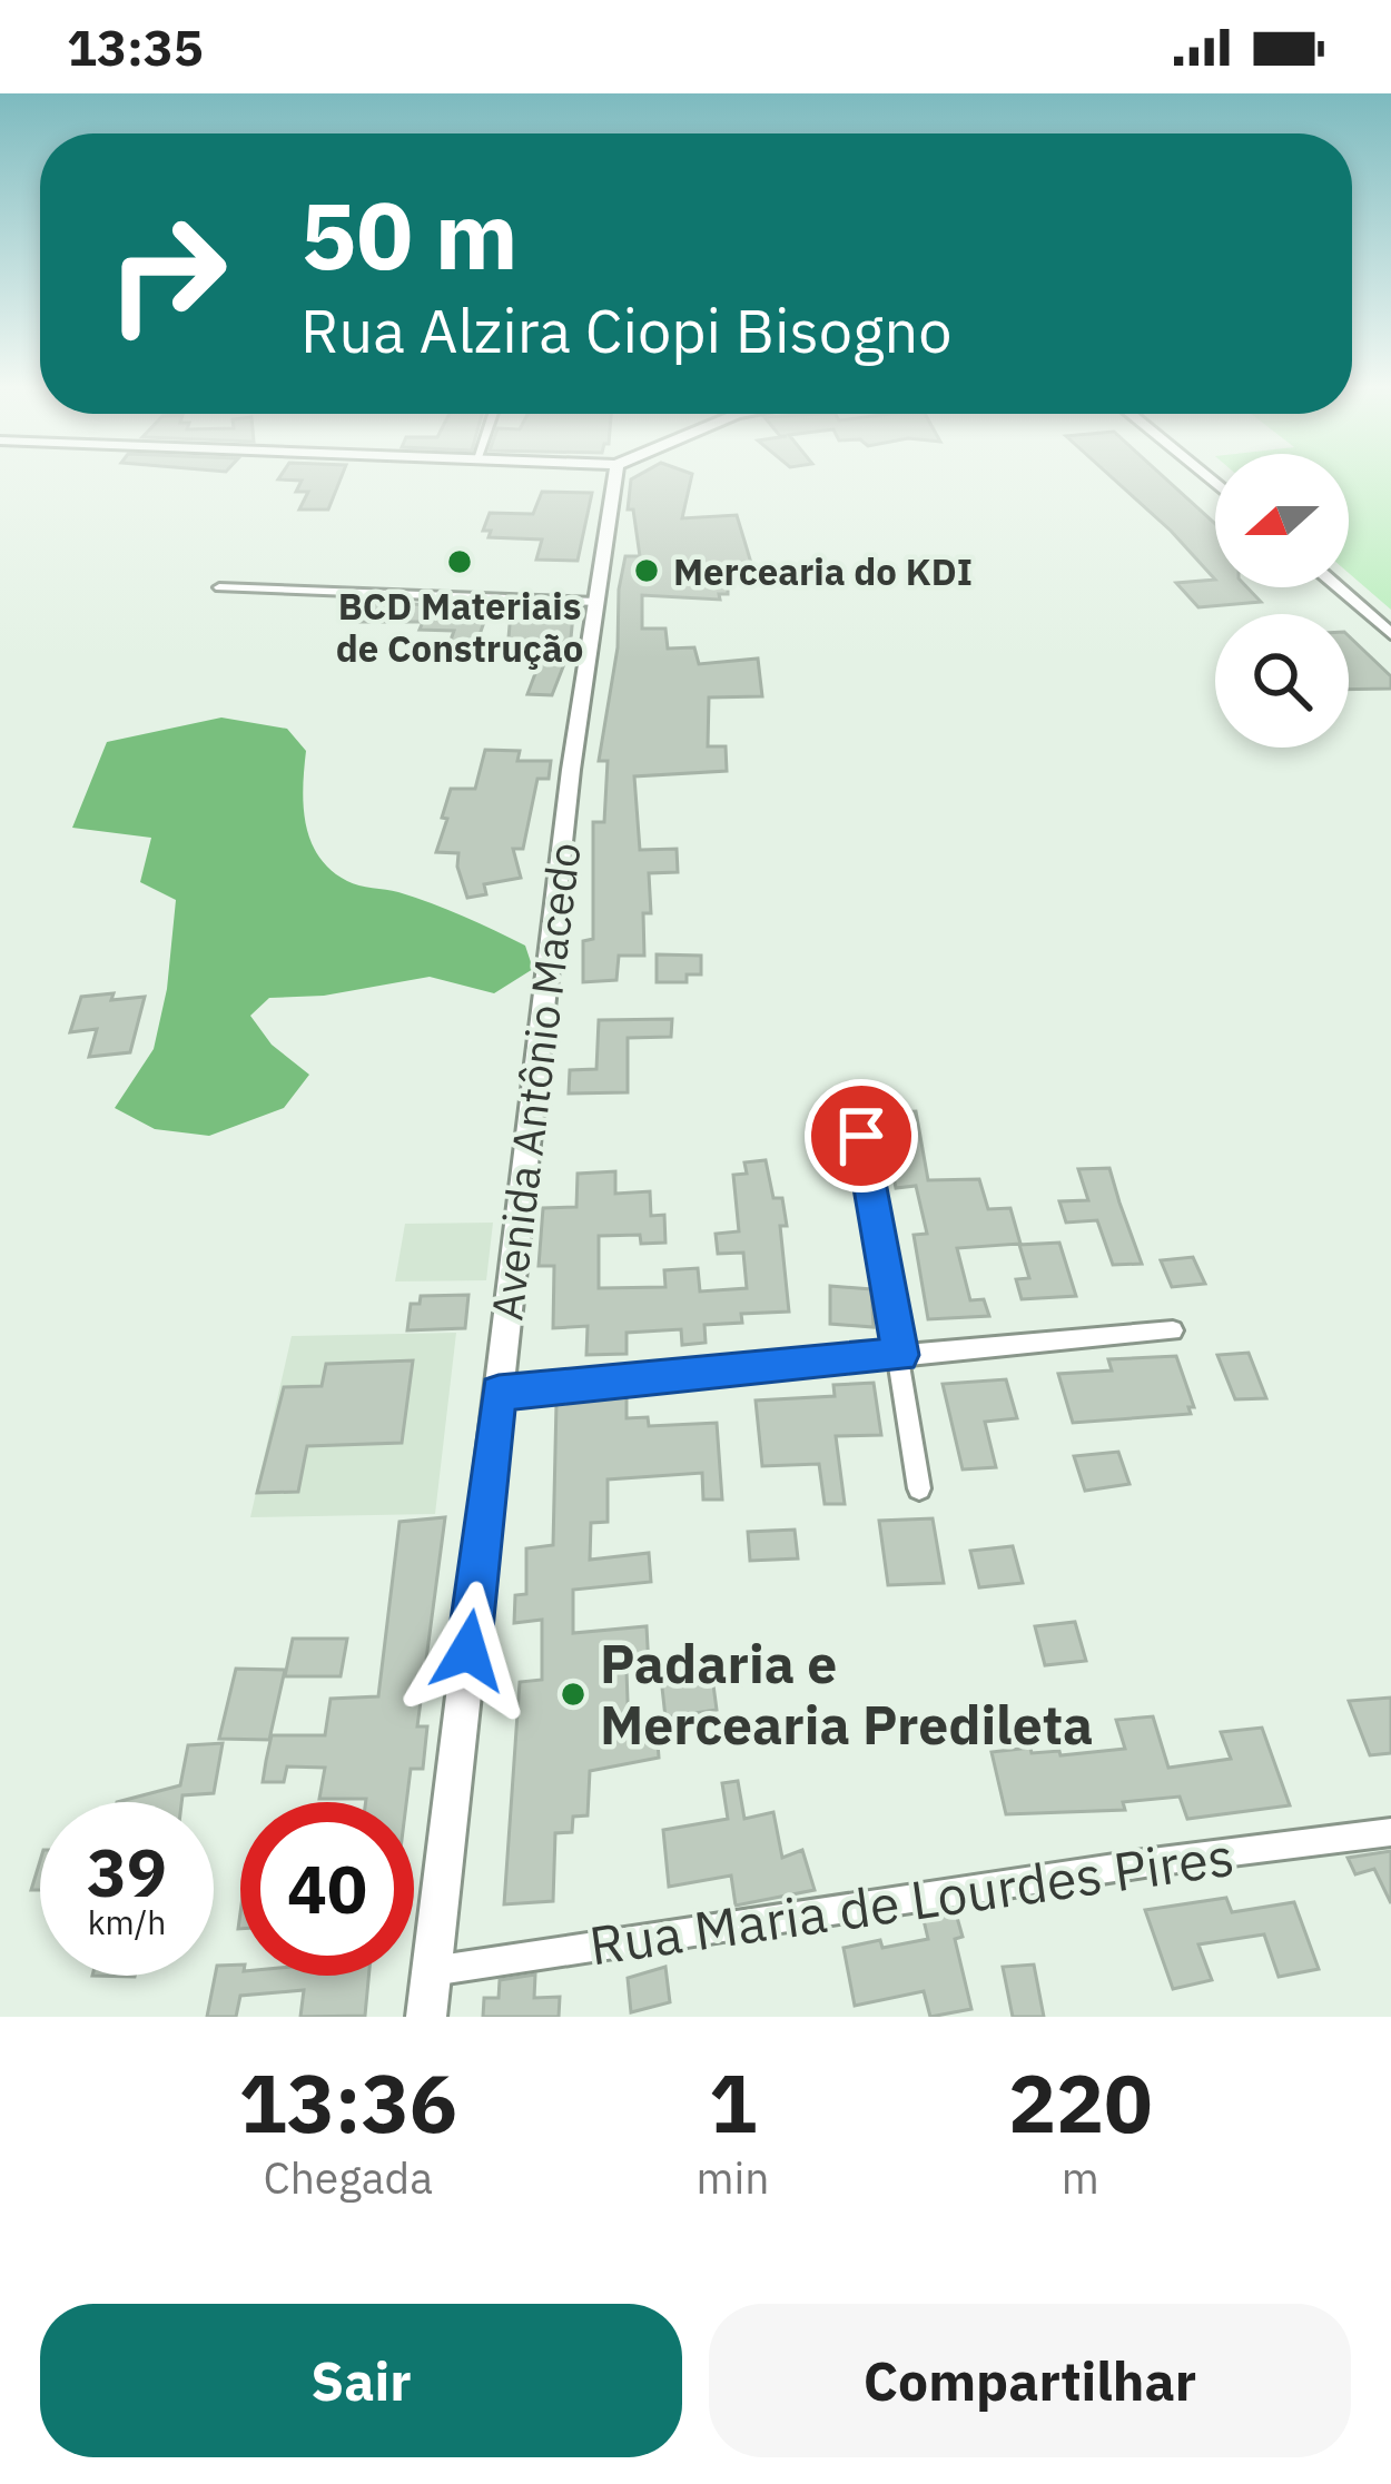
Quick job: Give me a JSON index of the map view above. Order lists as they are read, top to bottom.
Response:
{
  "streets": {
    "street": ["Avenida Antônio Macedo", "Rua Maria de Lourdes Pires"]
  },
  "crossings": [
    ["Avenida Antônio Macedo", "Rua Maria de Lourdes Pires"]
  ],
  "places": ["BCD Materiais de Construção", "Mercearia do KDI", "Padaria e Mercearia Predileta"],
  "north": "left",
  "page": {
    "status": "13:35",
    "turn": ["50 m", "Rua Alzira Ciopi Bisogno"],
    "speed": "39 km/h",
    "limit": "40",
    "eta": [
      "13:36",
      "Chegada",
      "1",
      "min",
      "220",
      "m"
    ],
    "buttons": ["Sair", "Compartilhar"]
  }
}
